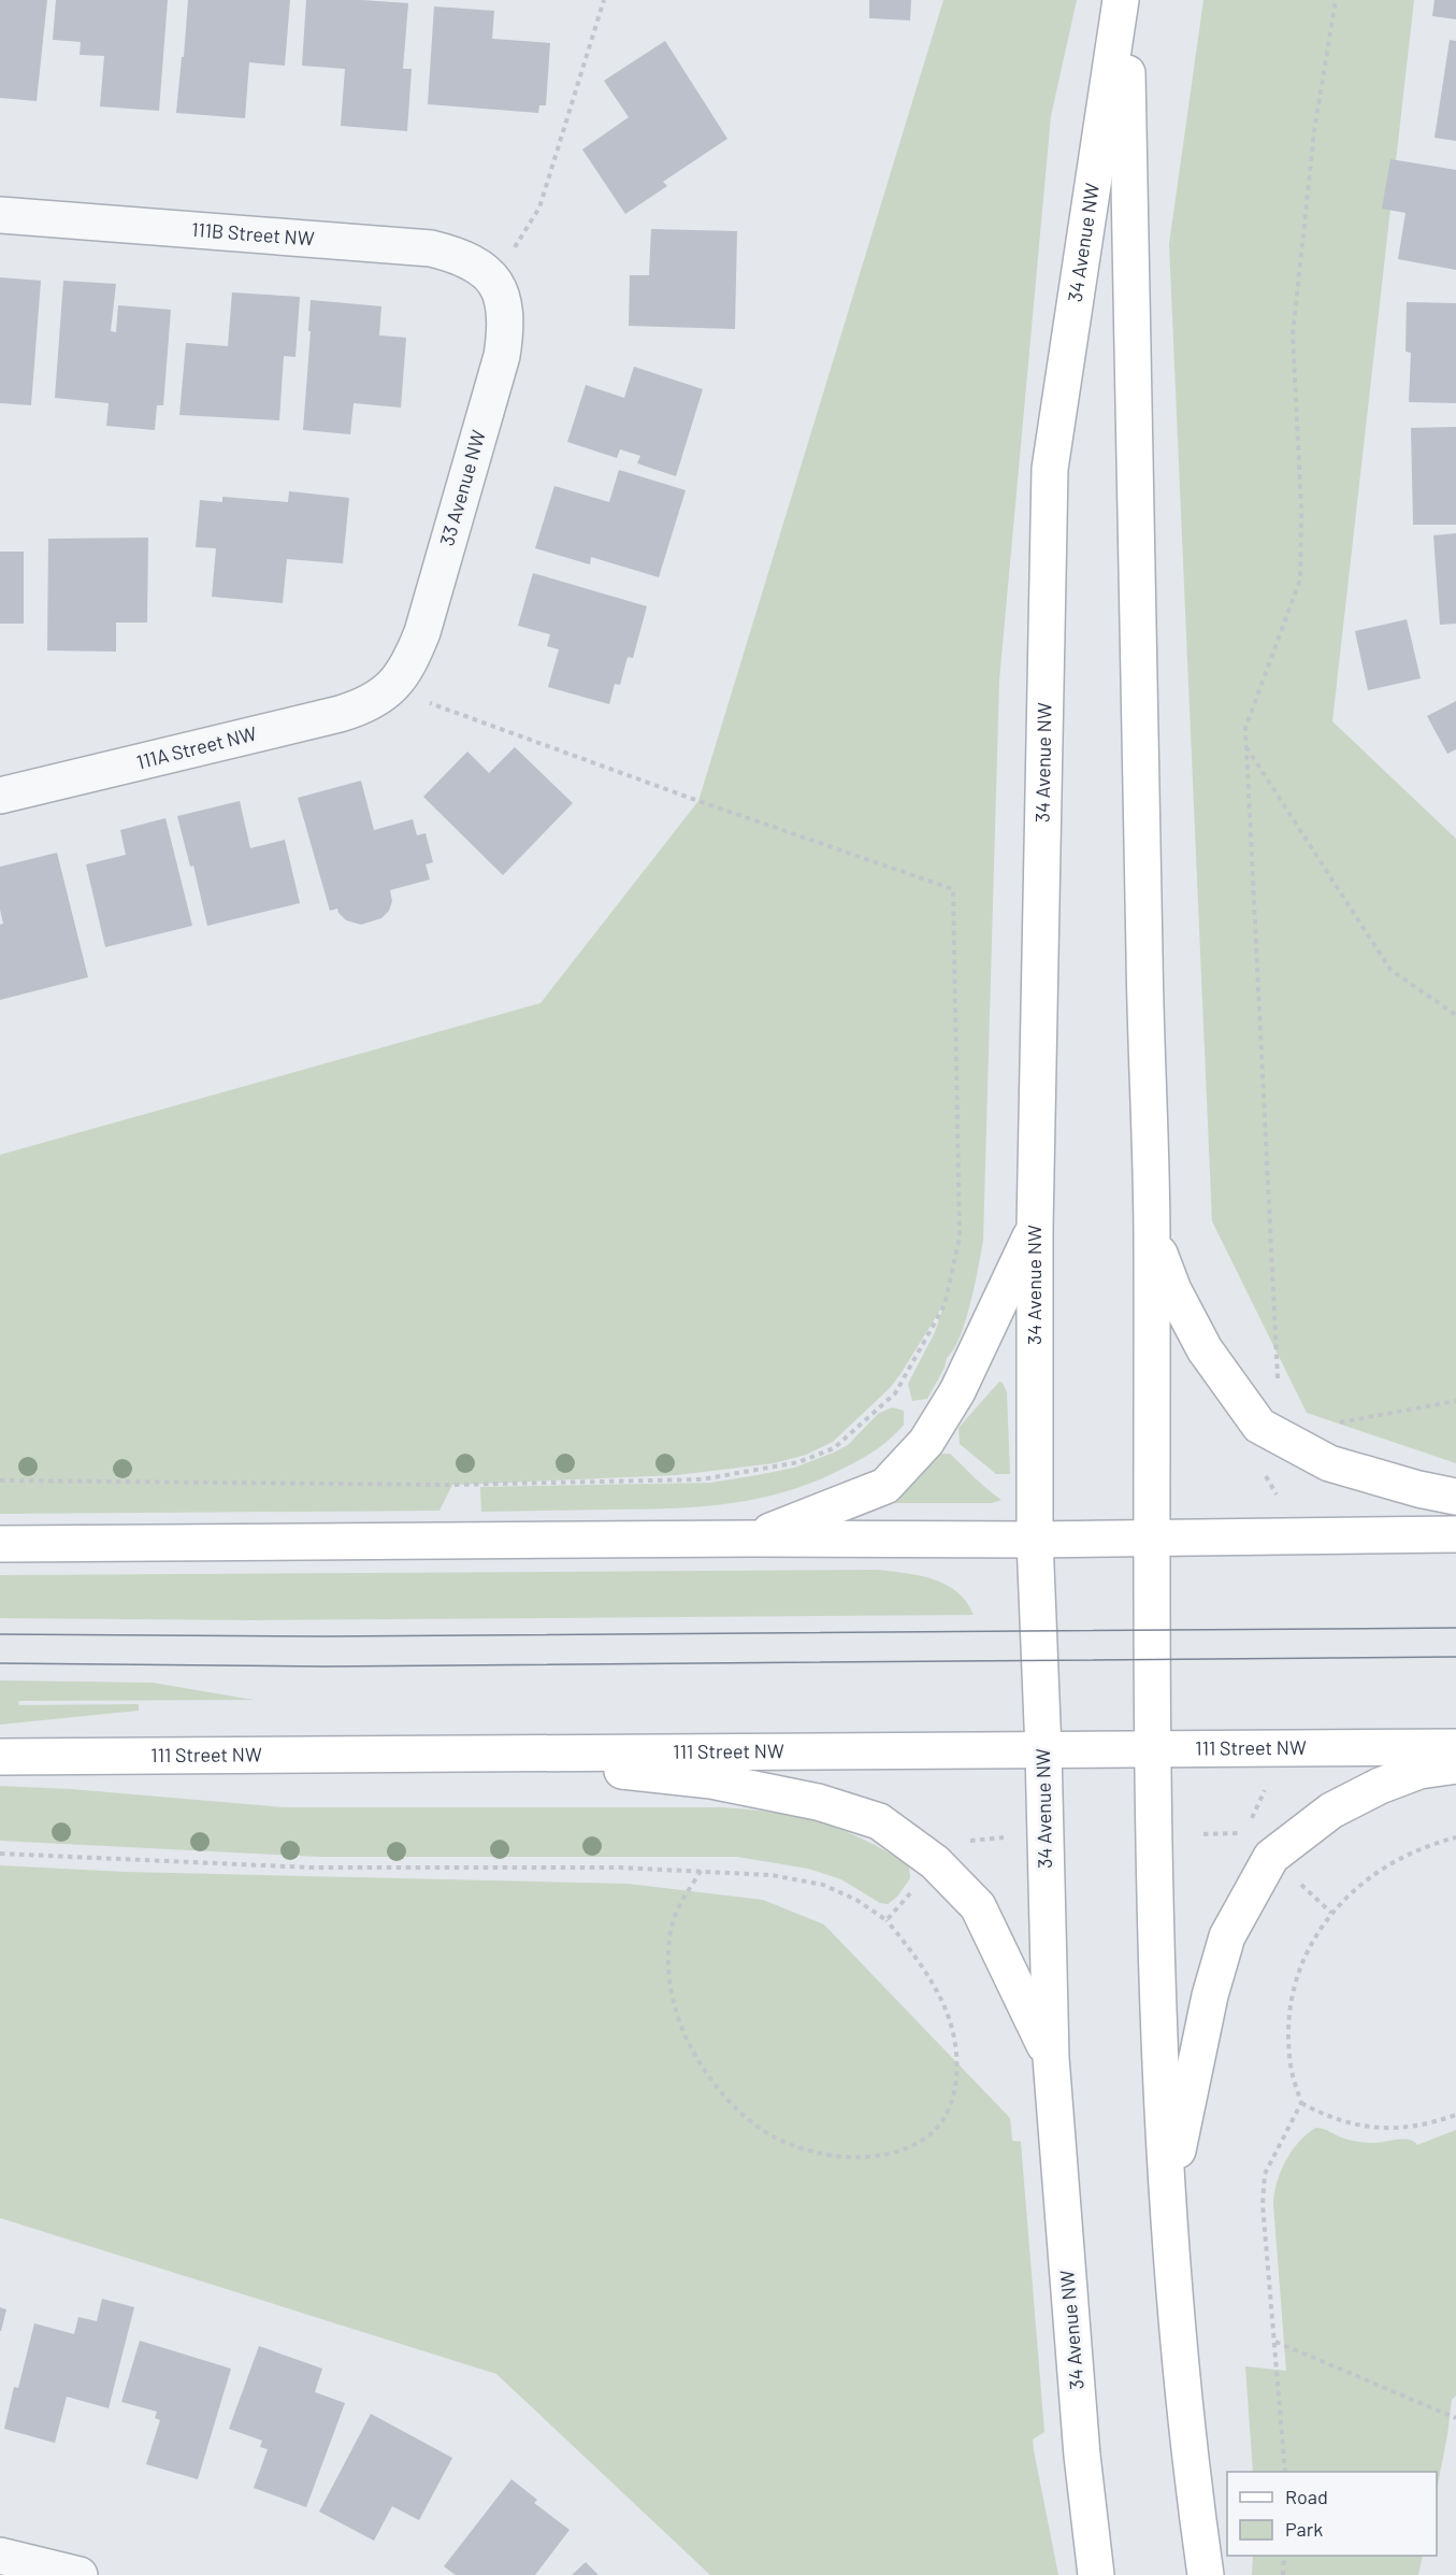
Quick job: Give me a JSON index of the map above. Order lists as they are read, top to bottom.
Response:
{
  "streets": {
    "main road": ["34 Avenue NW", "111 Street NW"],
    "street": ["111B Street NW", "33 Avenue NW", "111A Street NW"]
  },
  "crossings": [
    ["111B Street NW", "33 Avenue NW"],
    ["34 Avenue NW", "111 Street NW"],
    ["33 Avenue NW", "111A Street NW"]
  ],
  "legend": ["Road", "Park"]
}
